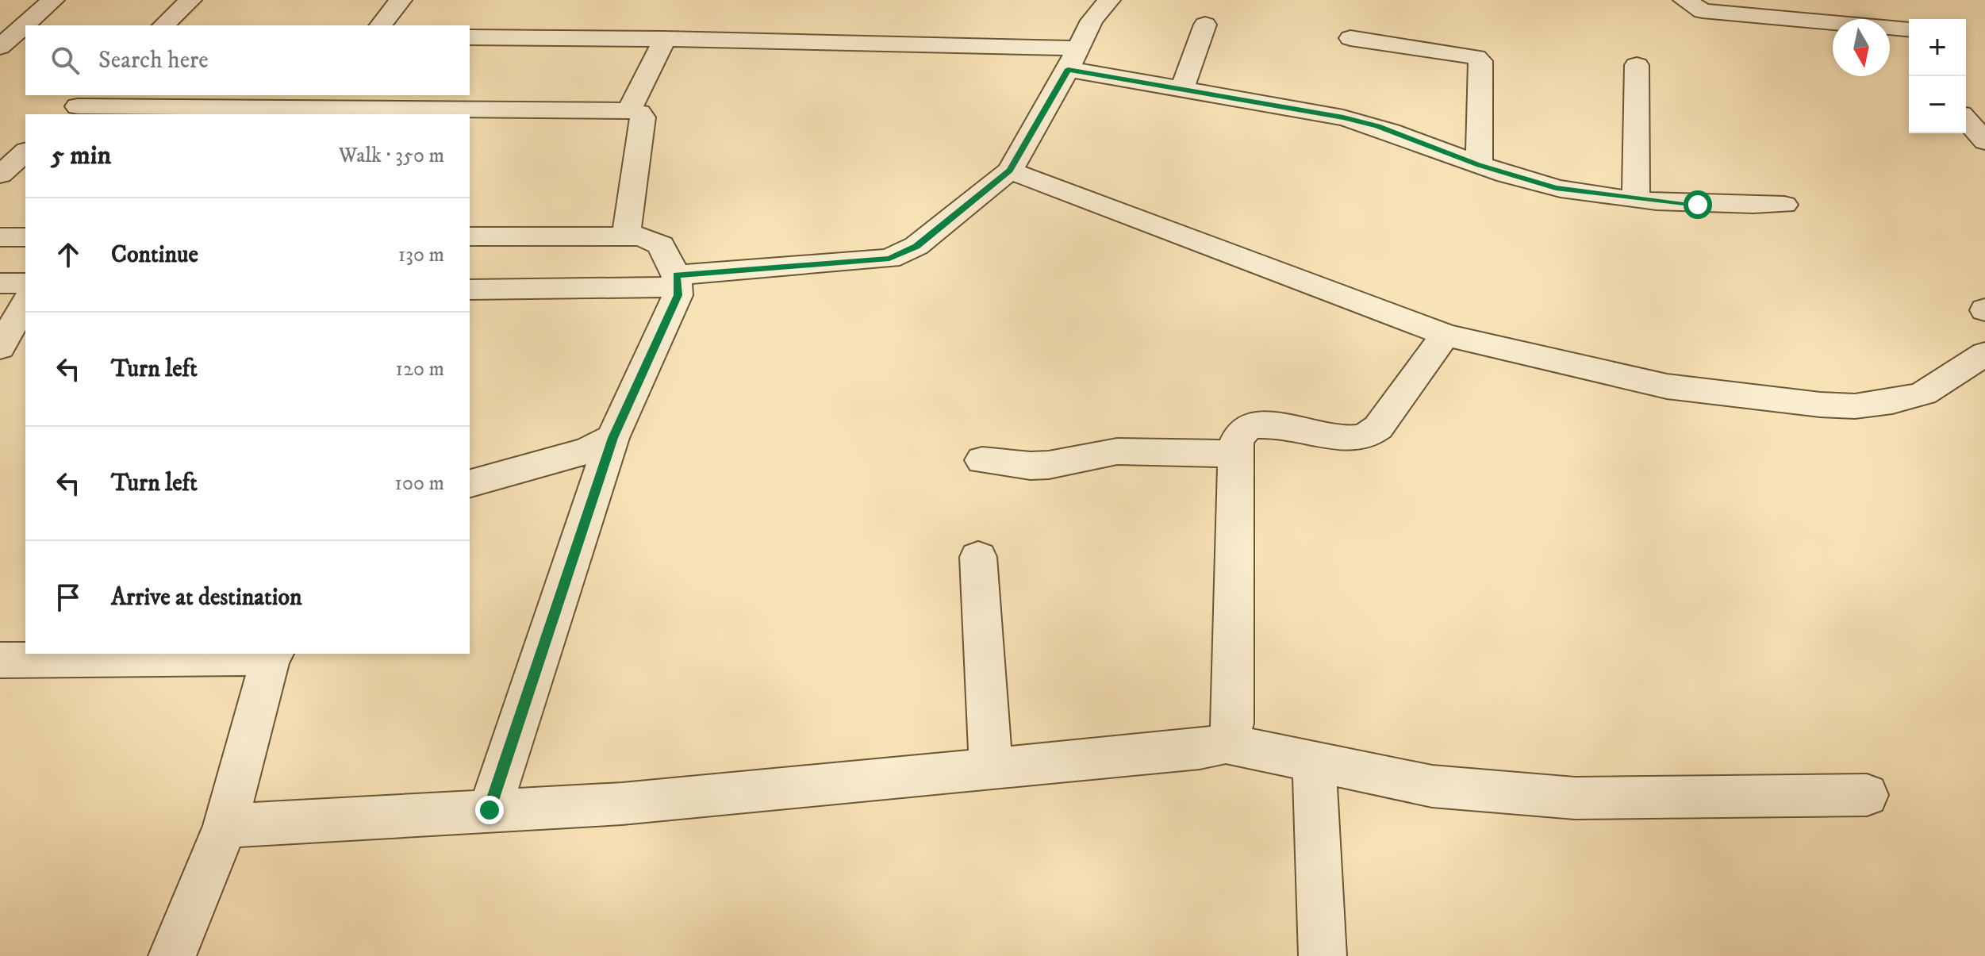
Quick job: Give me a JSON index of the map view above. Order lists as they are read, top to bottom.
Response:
{
  "north": "bottom",
  "page": {
    "map_buttons": ["+", "−"],
    "search": "Search here",
    "heading": ["5 min", "Walk · 350 m"],
    "list": [
      ["Continue", "130 m"],
      ["Turn left", "120 m"],
      ["Turn left", "100 m"],
      "Arrive at destination"
    ]
  }
}
